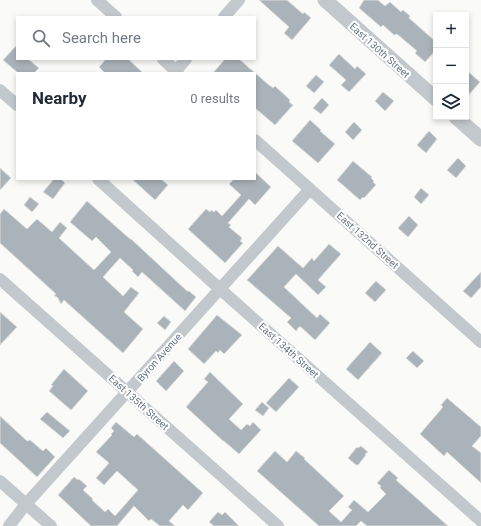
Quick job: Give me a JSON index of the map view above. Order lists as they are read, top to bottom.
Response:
{
  "streets": {
    "street": [
      "East 130th Street",
      "East 132nd Street",
      "East 134th Street",
      "Byron Avenue",
      "East 135th Street"
    ]
  },
  "crossings": [
    ["East 132nd Street", "Byron Avenue"],
    ["East 134th Street", "Byron Avenue"],
    ["Byron Avenue", "East 135th Street"]
  ],
  "page": {
    "map_buttons": ["+", "−"],
    "search": "Search here",
    "heading": ["Nearby", "0 results"]
  }
}
